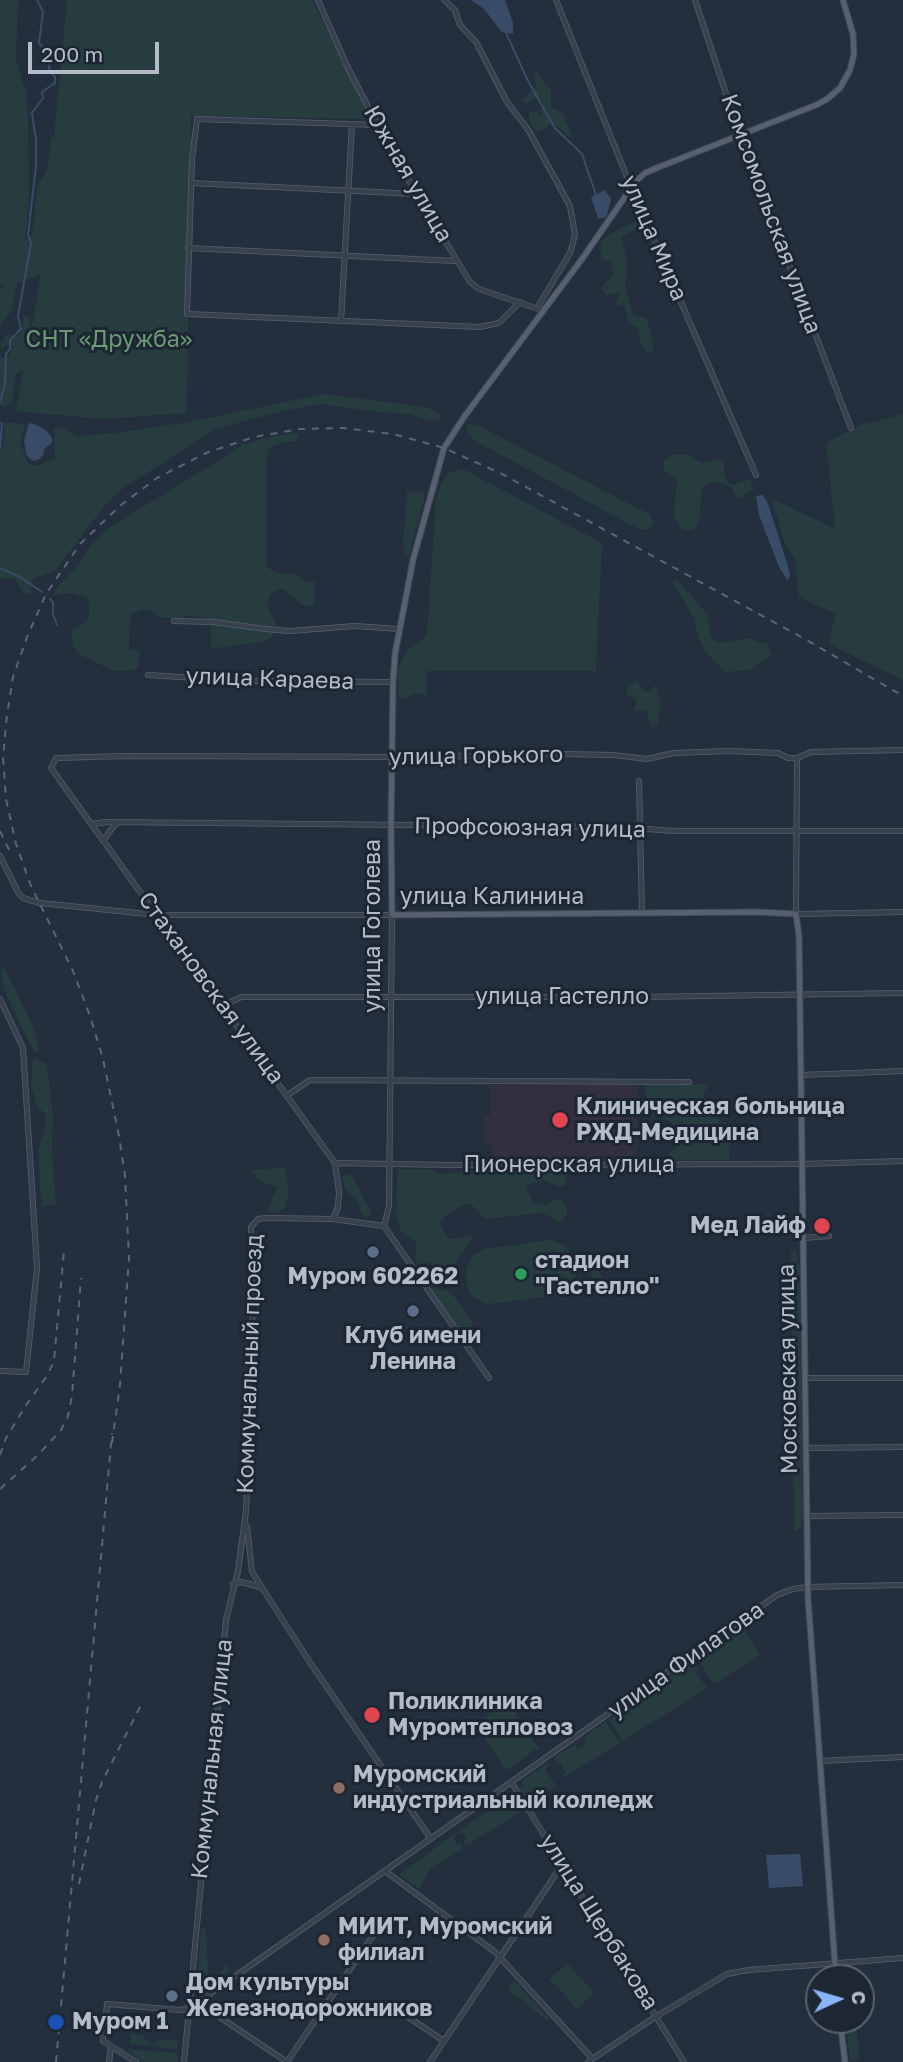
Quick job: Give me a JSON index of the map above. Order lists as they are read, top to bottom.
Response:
{
  "streets": {
    "main road": ["улица Калинина", "улица Гоголева", "Московская улица"],
    "street": [
      "Южная улица",
      "Комсомольская улица",
      "улица Мира",
      "улица Караева",
      "улица Горького",
      "Профсоюзная улица",
      "Стахановская улица",
      "улица Гастелло",
      "Пионерская улица",
      "Коммунальный проезд",
      "улица Филатова",
      "Коммунальная улица",
      "улица Щербакова"
    ]
  },
  "crossings": [
    ["Южная улица", "улица Гоголева"],
    ["улица Мира", "улица Гоголева"],
    ["улица Караева", "улица Гоголева"],
    ["улица Горького", "улица Гоголева"],
    ["улица Горького", "Стахановская улица"],
    ["улица Горького", "Московская улица"],
    ["Профсоюзная улица", "улица Гоголева"],
    ["Профсоюзная улица", "Стахановская улица"],
    ["Профсоюзная улица", "Московская улица"],
    ["улица Калинина", "улица Гоголева"],
    ["улица Калинина", "Стахановская улица"],
    ["улица Калинина", "Московская улица"],
    ["улица Гоголева", "улица Гастелло"],
    ["улица Гоголева", "Пионерская улица"],
    ["улица Гоголева", "Коммунальный проезд"],
    ["Стахановская улица", "улица Гастелло"],
    ["Стахановская улица", "Пионерская улица"],
    ["улица Гастелло", "Московская улица"],
    ["Пионерская улица", "Московская улица"],
    ["Коммунальный проезд", "Коммунальная улица"],
    ["Московская улица", "улица Филатова"],
    ["улица Филатова", "Коммунальная улица"],
    ["улица Филатова", "улица Щербакова"]
  ],
  "parks": ["СНТ «Дружба»"],
  "places": [
    "Клиническая больница РЖД-Медицина",
    "Мед Лайф",
    "Муром 602262",
    "стадион \"Гастелло\"",
    "Клуб имени Ленина",
    "Поликлиника Муромтепловоз",
    "Муромский индустриальный колледж",
    "МИИТ, Муромский филиал",
    "Дом культуры Железнодорожников",
    "Муром 1"
  ],
  "scale_bar": "200 m",
  "north": "right"
}
